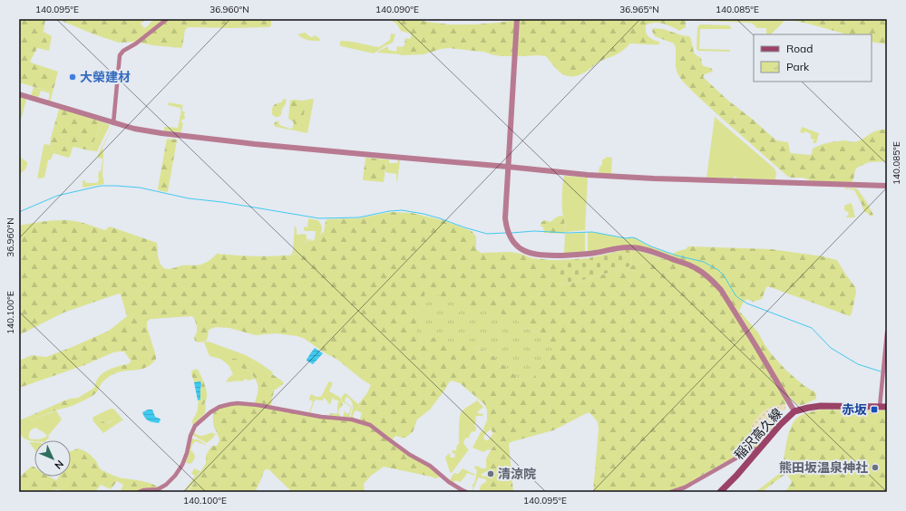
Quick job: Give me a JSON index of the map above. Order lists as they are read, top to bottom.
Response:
{
  "streets": {
    "main road": ["稲沢高久線"]
  },
  "places": {
    "other": ["大榮建材", "熊田坂温泉神社", "清涼院"],
    "transit": ["赤坂"]
  },
  "legend": ["Road", "Park"],
  "north": "bottom right",
  "coordinates": [
    "140.095°E",
    "36.960°N",
    "140.090°E",
    "36.965°N",
    "140.085°E",
    "140.100°E"
  ]
}
